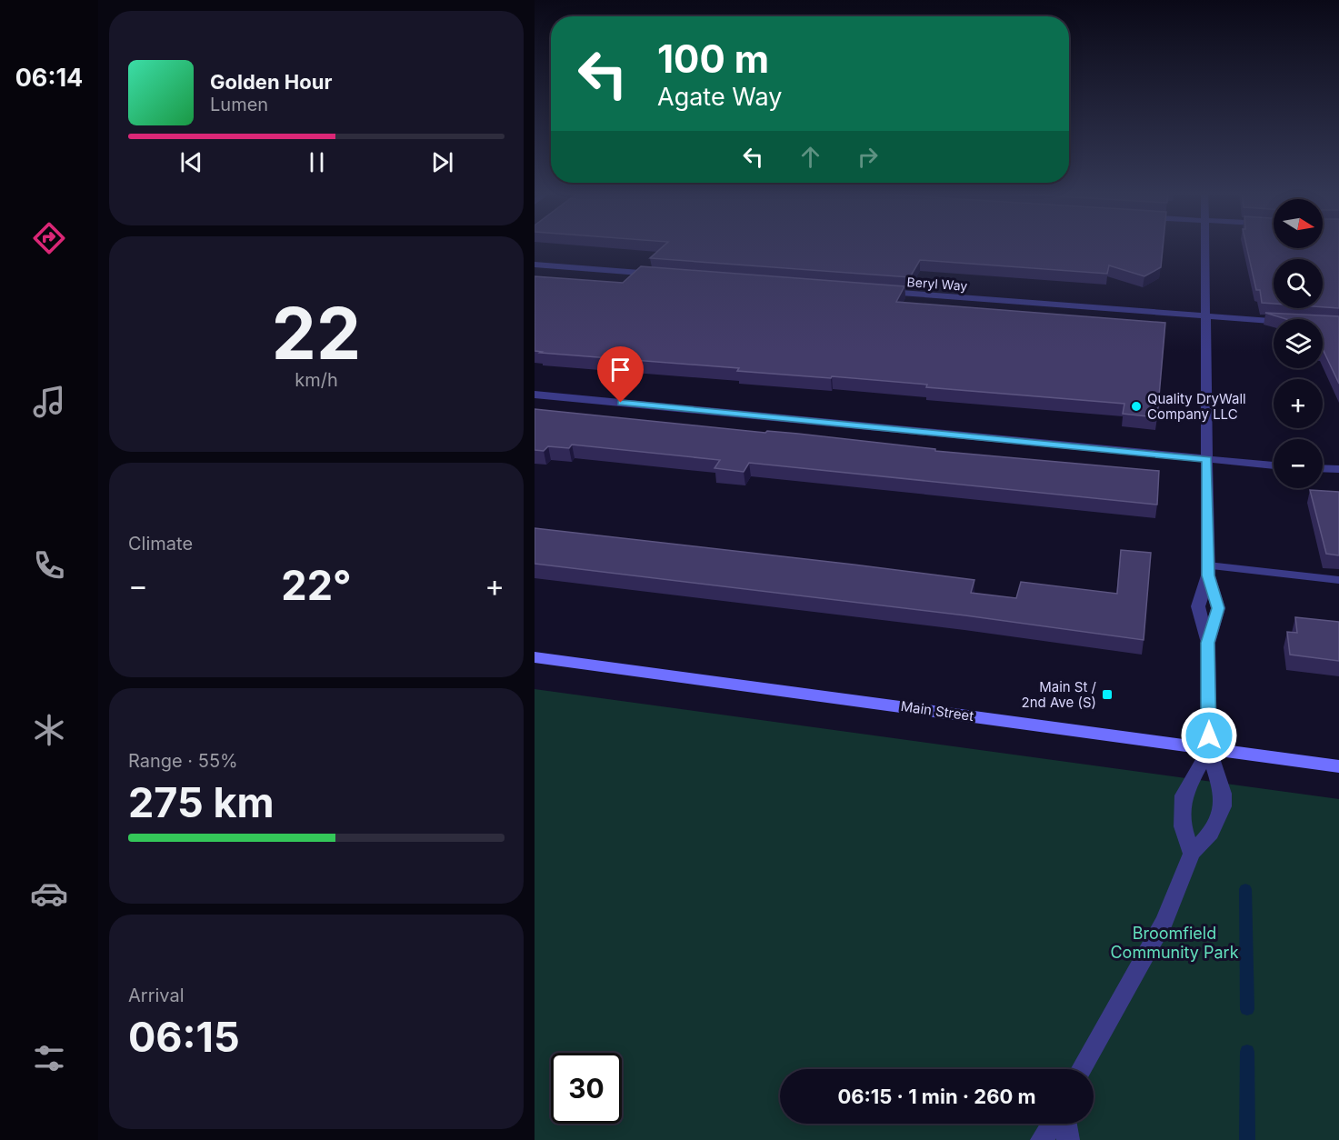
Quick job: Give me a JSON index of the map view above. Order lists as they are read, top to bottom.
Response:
{
  "streets": {
    "main road": ["Main Street"],
    "street": ["Beryl Way"]
  },
  "parks": ["Broomfield Community Park"],
  "places": {
    "other": ["Quality DryWall Company LLC"],
    "transit": ["Main St / 2nd Ave (S)"]
  },
  "north": "right",
  "page": {
    "tabs": "06:14",
    "turn": ["100 m", "Agate Way"],
    "song": ["Golden Hour", "Lumen"],
    "map_buttons": ["+", "−"],
    "tile": [
      ["22", "km/h"],
      "Climate",
      ["Range · 55%", "275 km"],
      ["Arrival", "06:15"]
    ],
    "heat": ["−", "22°", "+"],
    "limit": "30",
    "trip": "06:15 · 1 min · 260 m"
  }
}
